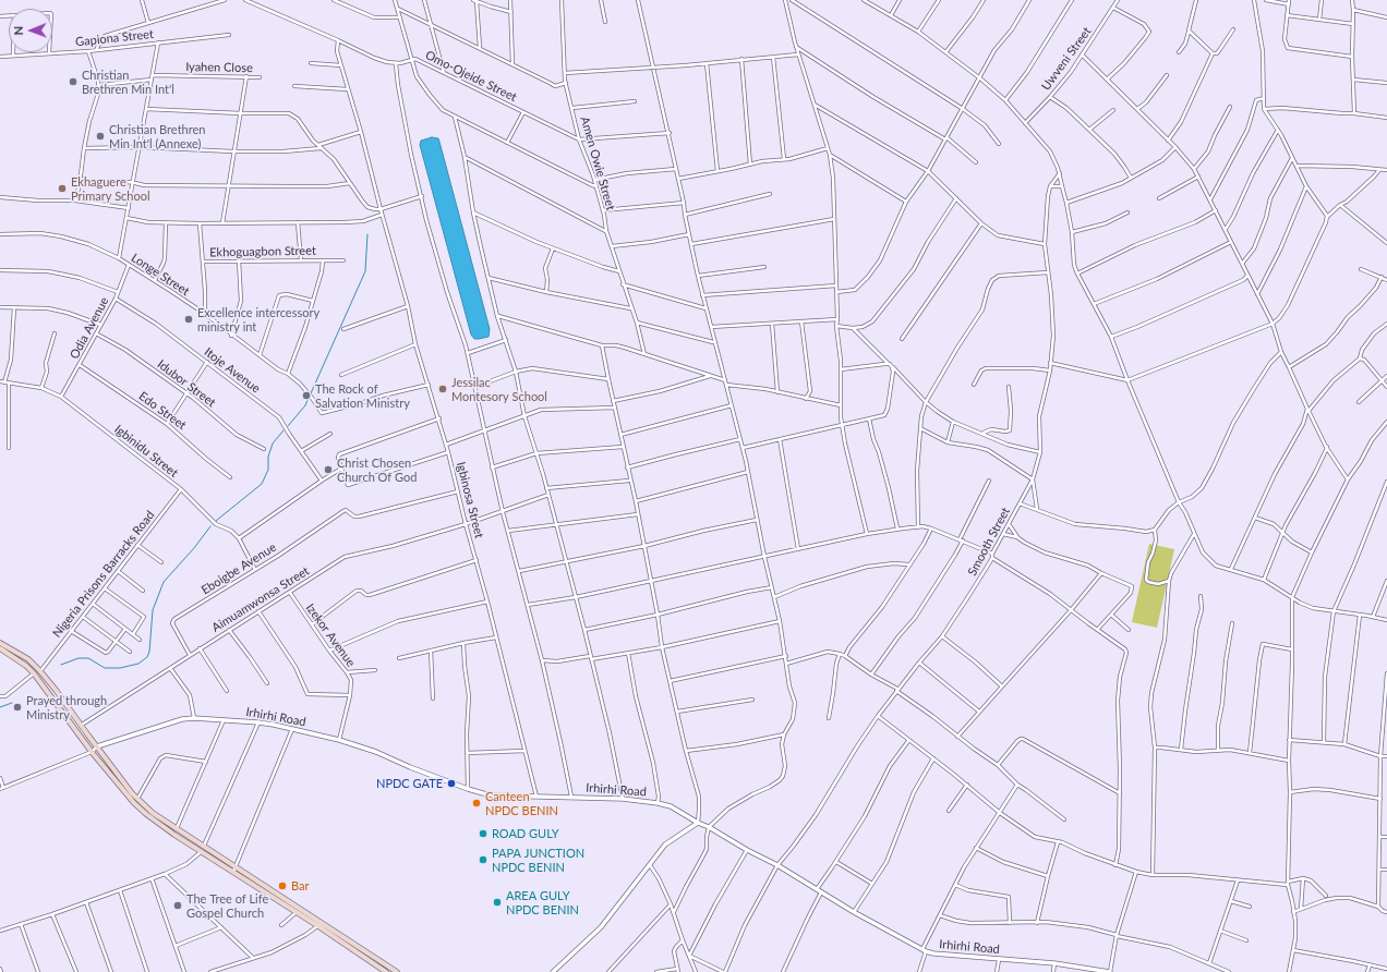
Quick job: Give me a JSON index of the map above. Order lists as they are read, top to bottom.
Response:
{
  "streets": {
    "street": [
      "Gapiona Street",
      "Uwveni Street",
      "Iyahen Close",
      "Omo-Ojeide Street",
      "Amen Owie Street",
      "Ekhoguagbon Street",
      "Longe Street",
      "Odia Avenue",
      "Itoje Avenue",
      "Idubor Street",
      "Edo Street",
      "Igbinidu Street",
      "Igbinosa Street",
      "Smooth Street",
      "Eboigbe Avenue",
      "Nigeria Prisons Barracks Road",
      "Aimuamwonsa Street",
      "Izekor Avenue",
      "Irhirhi Road"
    ]
  },
  "crossings": [
    ["Omo-Ojeide Street", "Amen Owie Street"],
    ["Omo-Ojeide Street", "Igbinosa Street"],
    ["Ekhoguagbon Street", "Longe Street"],
    ["Longe Street", "Odia Avenue"],
    ["Longe Street", "Igbinosa Street"],
    ["Odia Avenue", "Itoje Avenue"],
    ["Odia Avenue", "Idubor Street"],
    ["Odia Avenue", "Edo Street"],
    ["Odia Avenue", "Igbinidu Street"],
    ["Igbinidu Street", "Nigeria Prisons Barracks Road"],
    ["Igbinosa Street", "Eboigbe Avenue"],
    ["Igbinosa Street", "Aimuamwonsa Street"],
    ["Igbinosa Street", "Irhirhi Road"],
    ["Smooth Street", "Irhirhi Road"],
    ["Eboigbe Avenue", "Aimuamwonsa Street"],
    ["Aimuamwonsa Street", "Izekor Avenue"],
    ["Izekor Avenue", "Irhirhi Road"]
  ],
  "places": [
    "Christian Brethren Min Int'l",
    "Christian Brethren Min Int'l (Annexe)",
    "Ekhaguere Primary School",
    "Excellence intercessory ministry int",
    "Jessilac Montesory School",
    "The Rock of Salvation Ministry",
    "Christ Chosen Church Of God",
    "Prayed through Ministry",
    "NPDC GATE",
    "Canteen NPDC BENIN",
    "ROAD GULY",
    "PAPA JUNCTION NPDC BENIN",
    "Bar",
    "AREA GULY NPDC BENIN",
    "The Tree of Life Gospel Church"
  ],
  "north": "left"
}
